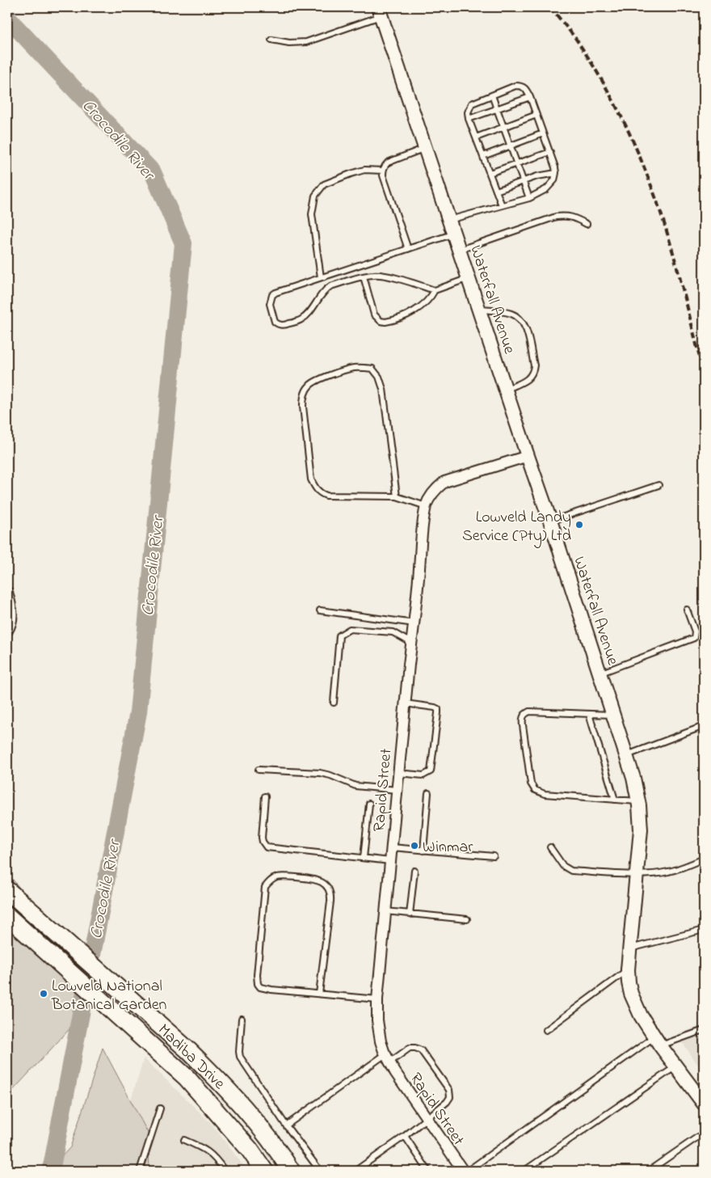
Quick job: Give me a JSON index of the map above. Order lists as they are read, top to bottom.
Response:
{
  "streets": {
    "main road": ["Madiba Drive"],
    "street": ["Waterfall Avenue", "Rapid Street"]
  },
  "crossings": [
    ["Waterfall Avenue", "Rapid Street"]
  ],
  "water": ["Crocodile River"],
  "places": ["Lowveld Landy Service (Pty) Ltd", "Winmar", "Lowveld National Botanical Garden"]
}
